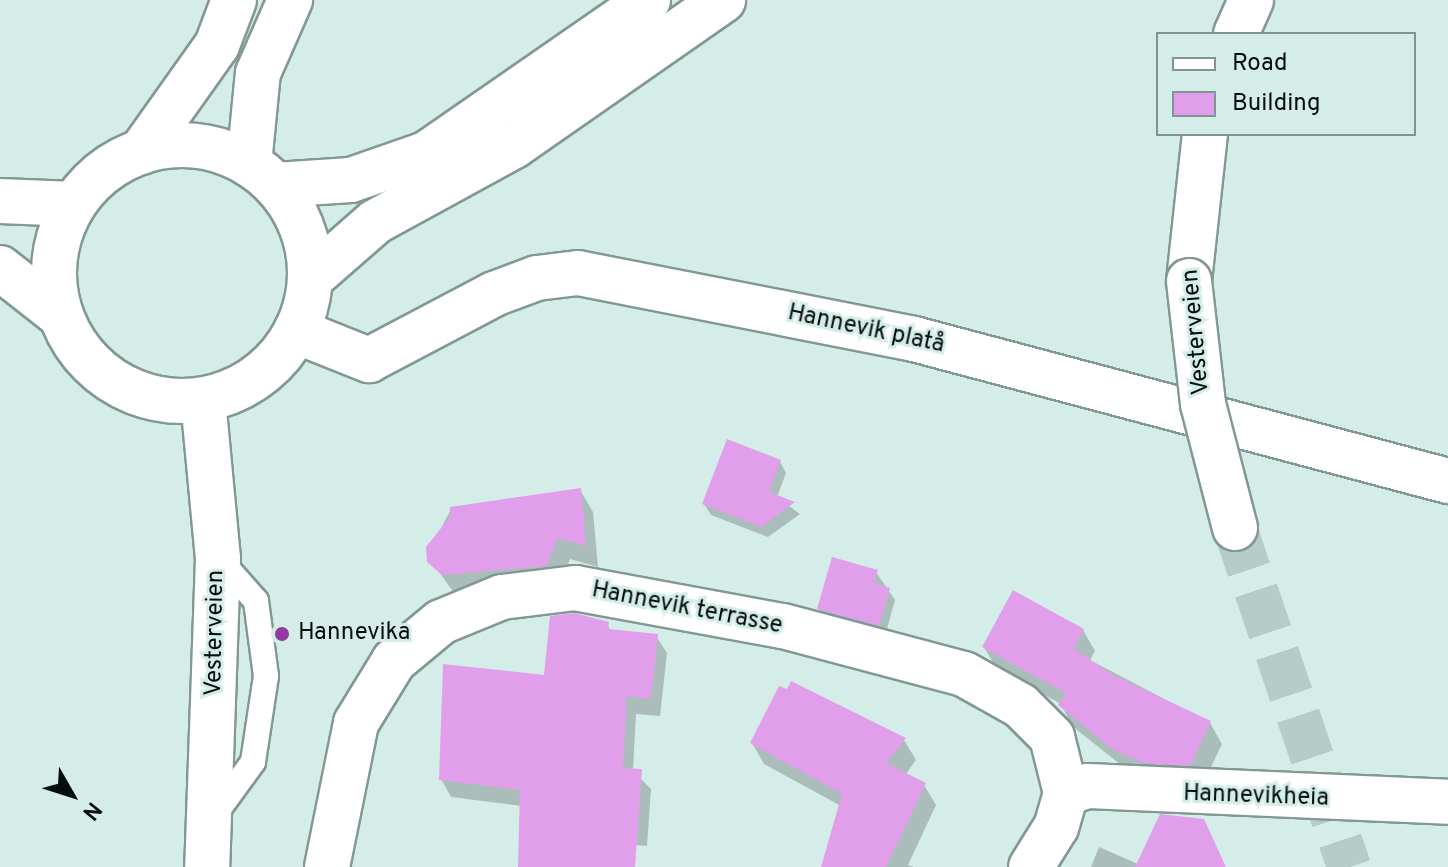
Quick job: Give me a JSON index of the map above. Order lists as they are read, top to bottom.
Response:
{
  "streets": {
    "main road": [
      "Hannevik platå",
      "Vesterveien",
      "Hannevik terrasse",
      "Hannevikheia"
    ]
  },
  "crossings": [
    ["Hannevik platå", "Vesterveien"],
    ["Hannevik terrasse", "Hannevikheia"]
  ],
  "places": ["Hannevika"],
  "legend": ["Road", "Building"],
  "north": "bottom right"
}
